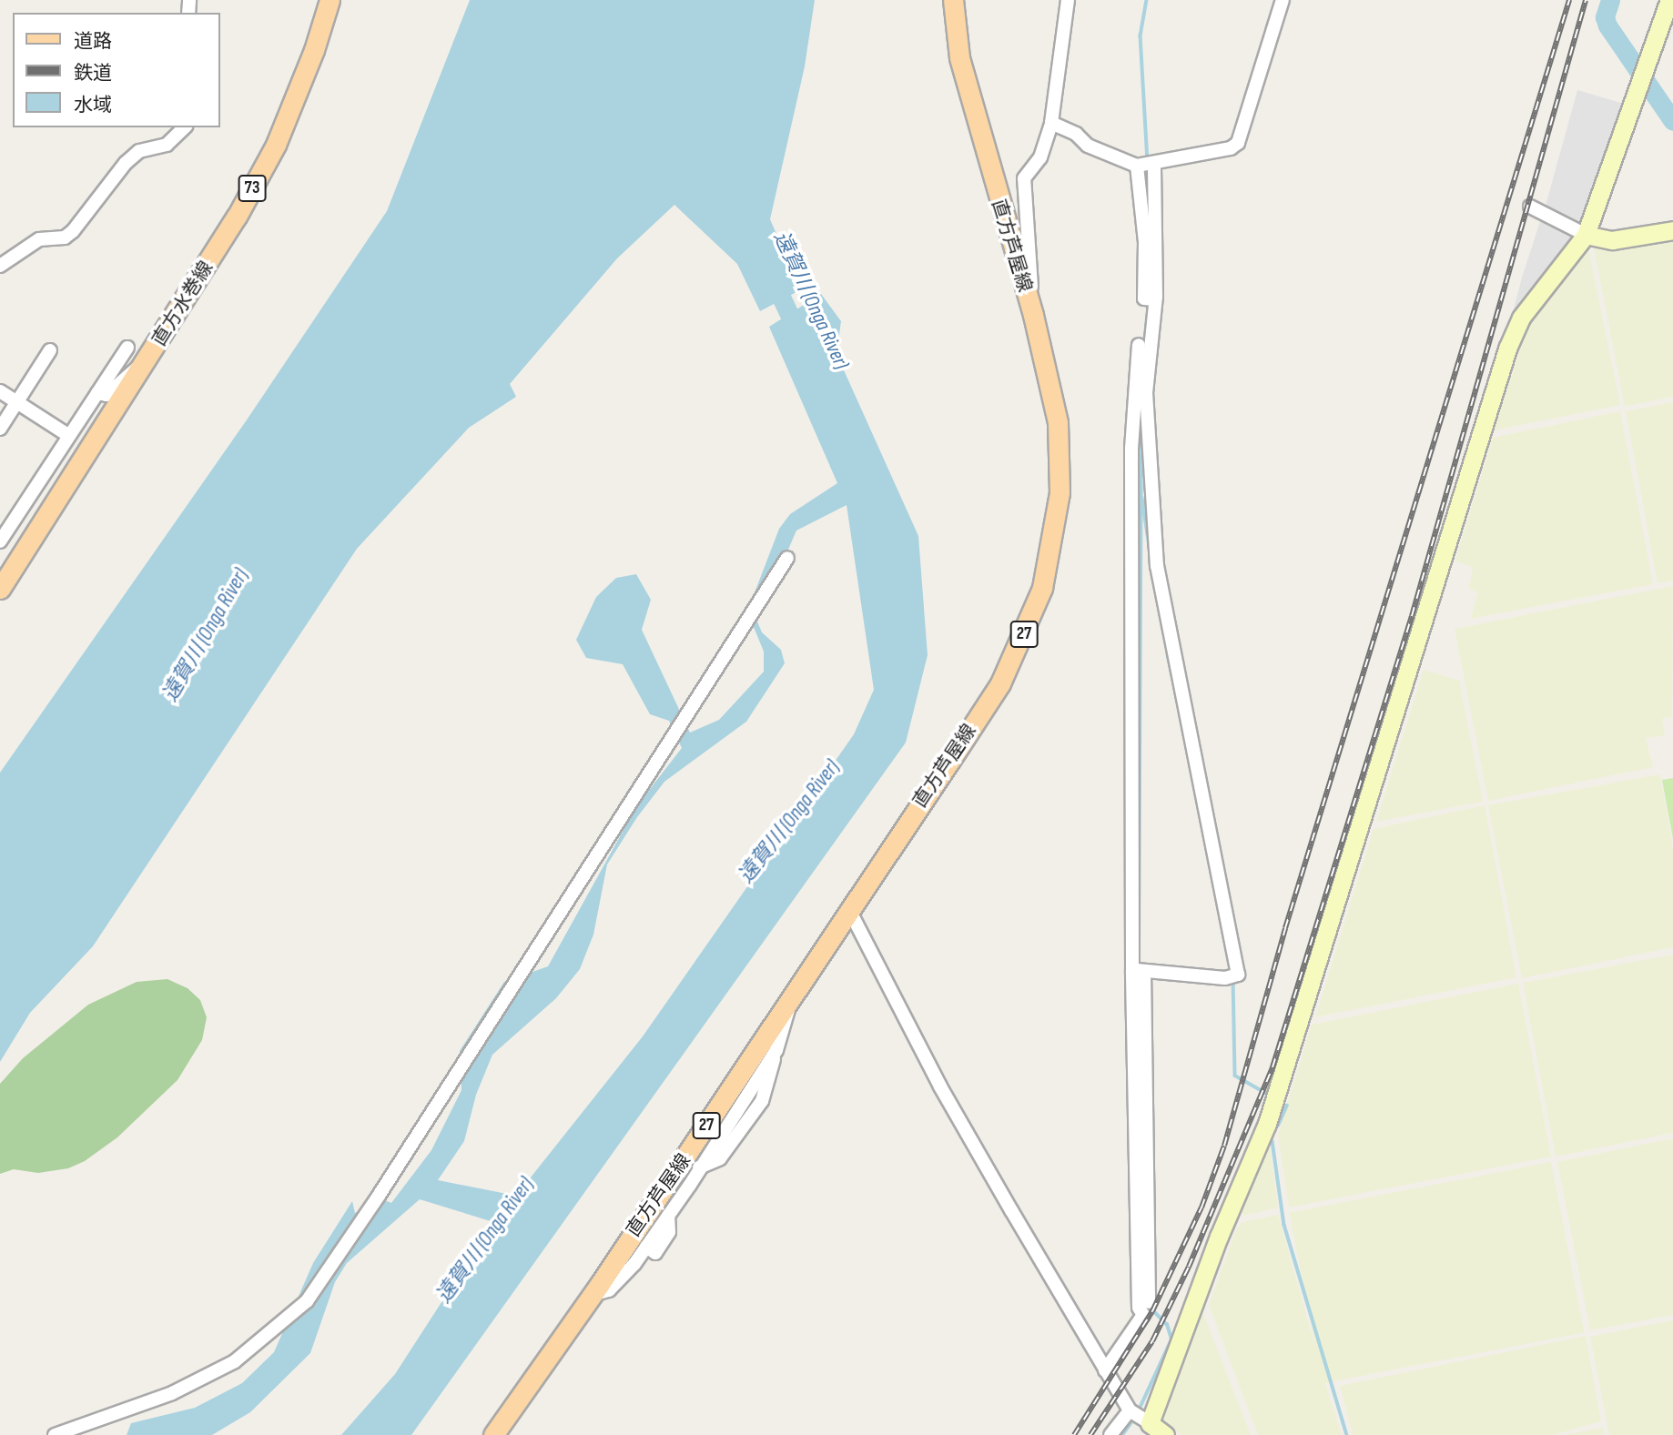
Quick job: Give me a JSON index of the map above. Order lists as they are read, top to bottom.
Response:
{
  "streets": {
    "main road": [
      "73",
      "直方芦屋線",
      "直方水巻線",
      "27"
    ]
  },
  "water": ["遠賀川 (Onga River)"],
  "legend": ["道路", "鉄道", "水域"]
}
